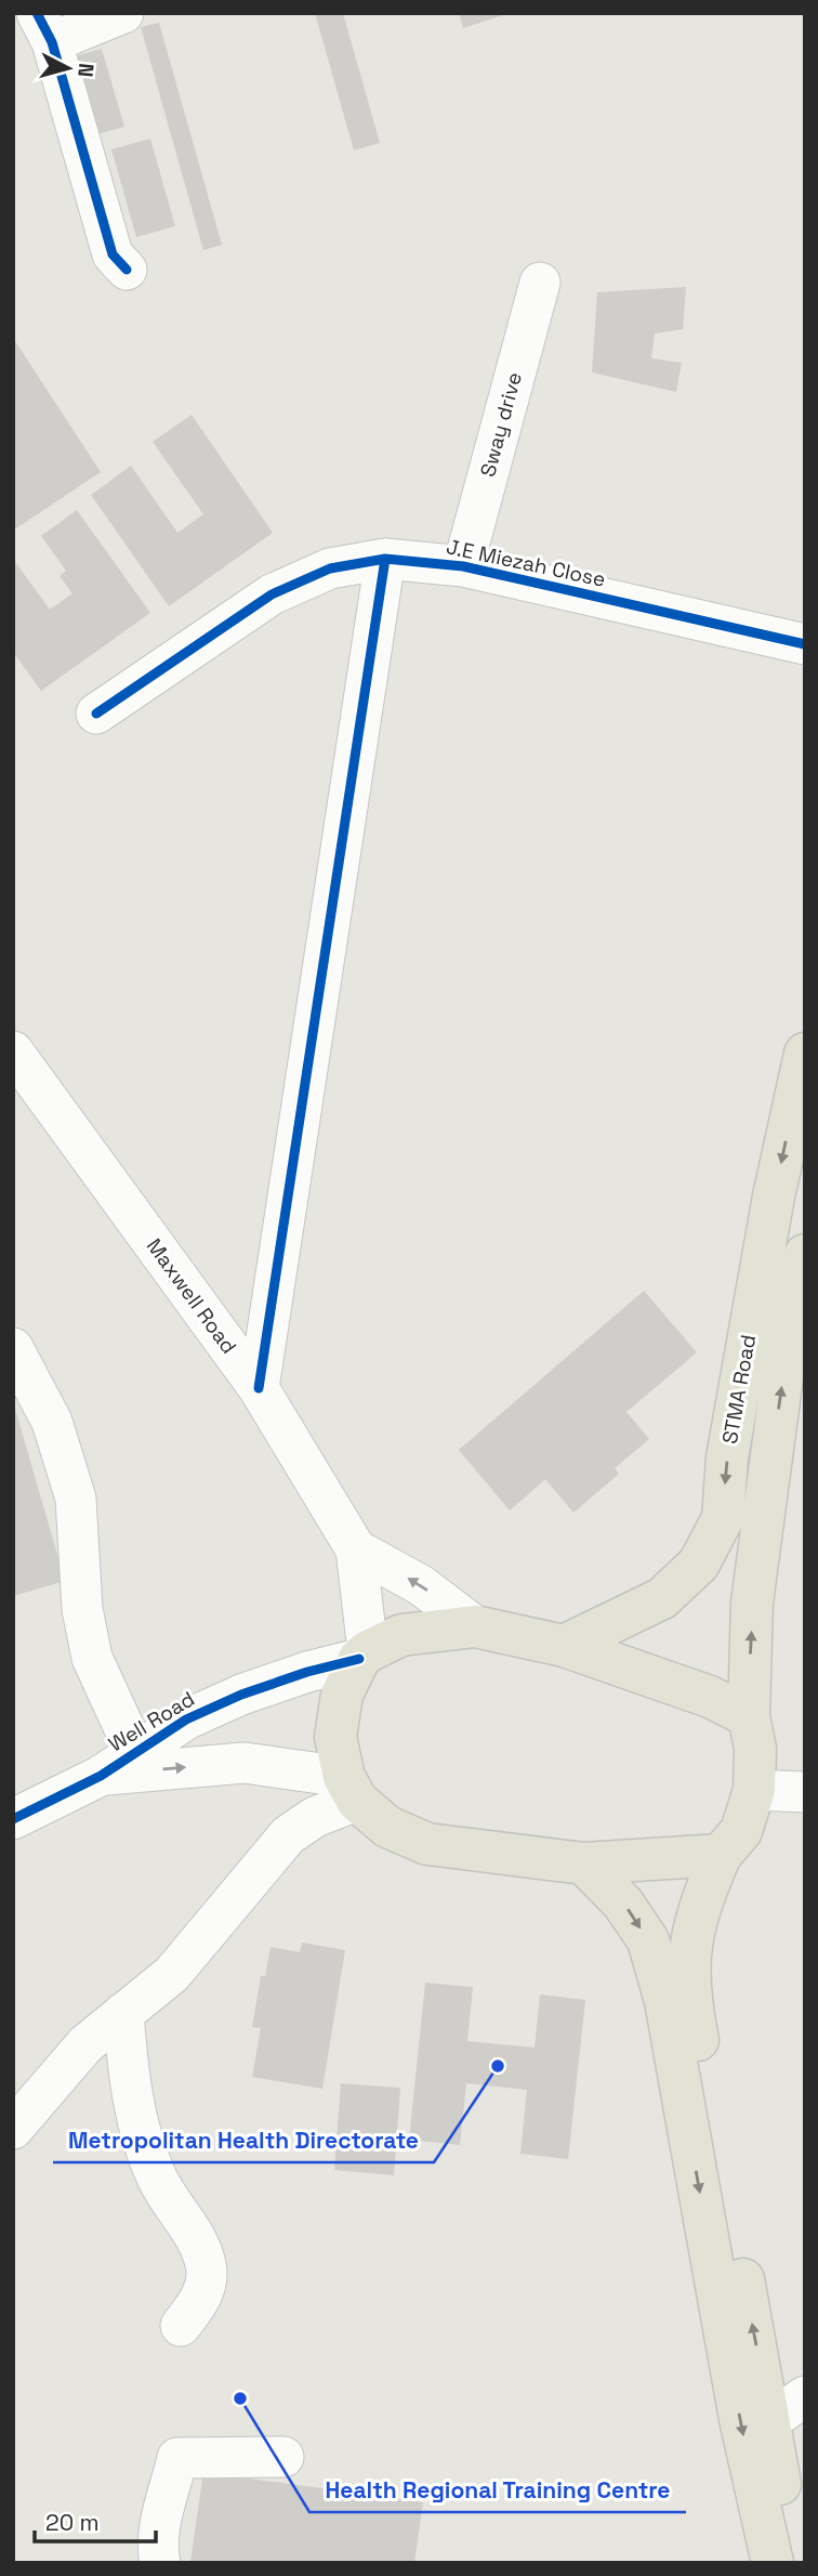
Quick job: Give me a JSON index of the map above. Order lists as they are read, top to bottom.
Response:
{
  "streets": {
    "main road": ["STMA Road"],
    "street": [
      "Sway drive",
      "J.E Miezah Close",
      "Maxwell Road",
      "Well Road"
    ]
  },
  "crossings": [
    ["Sway drive", "J.E Miezah Close"],
    ["Maxwell Road", "Well Road"]
  ],
  "one_way": ["Well Road"],
  "places": ["Metropolitan Health Directorate", "Health Regional Training Centre"],
  "scale_bar": "20 m",
  "north": "right"
}
